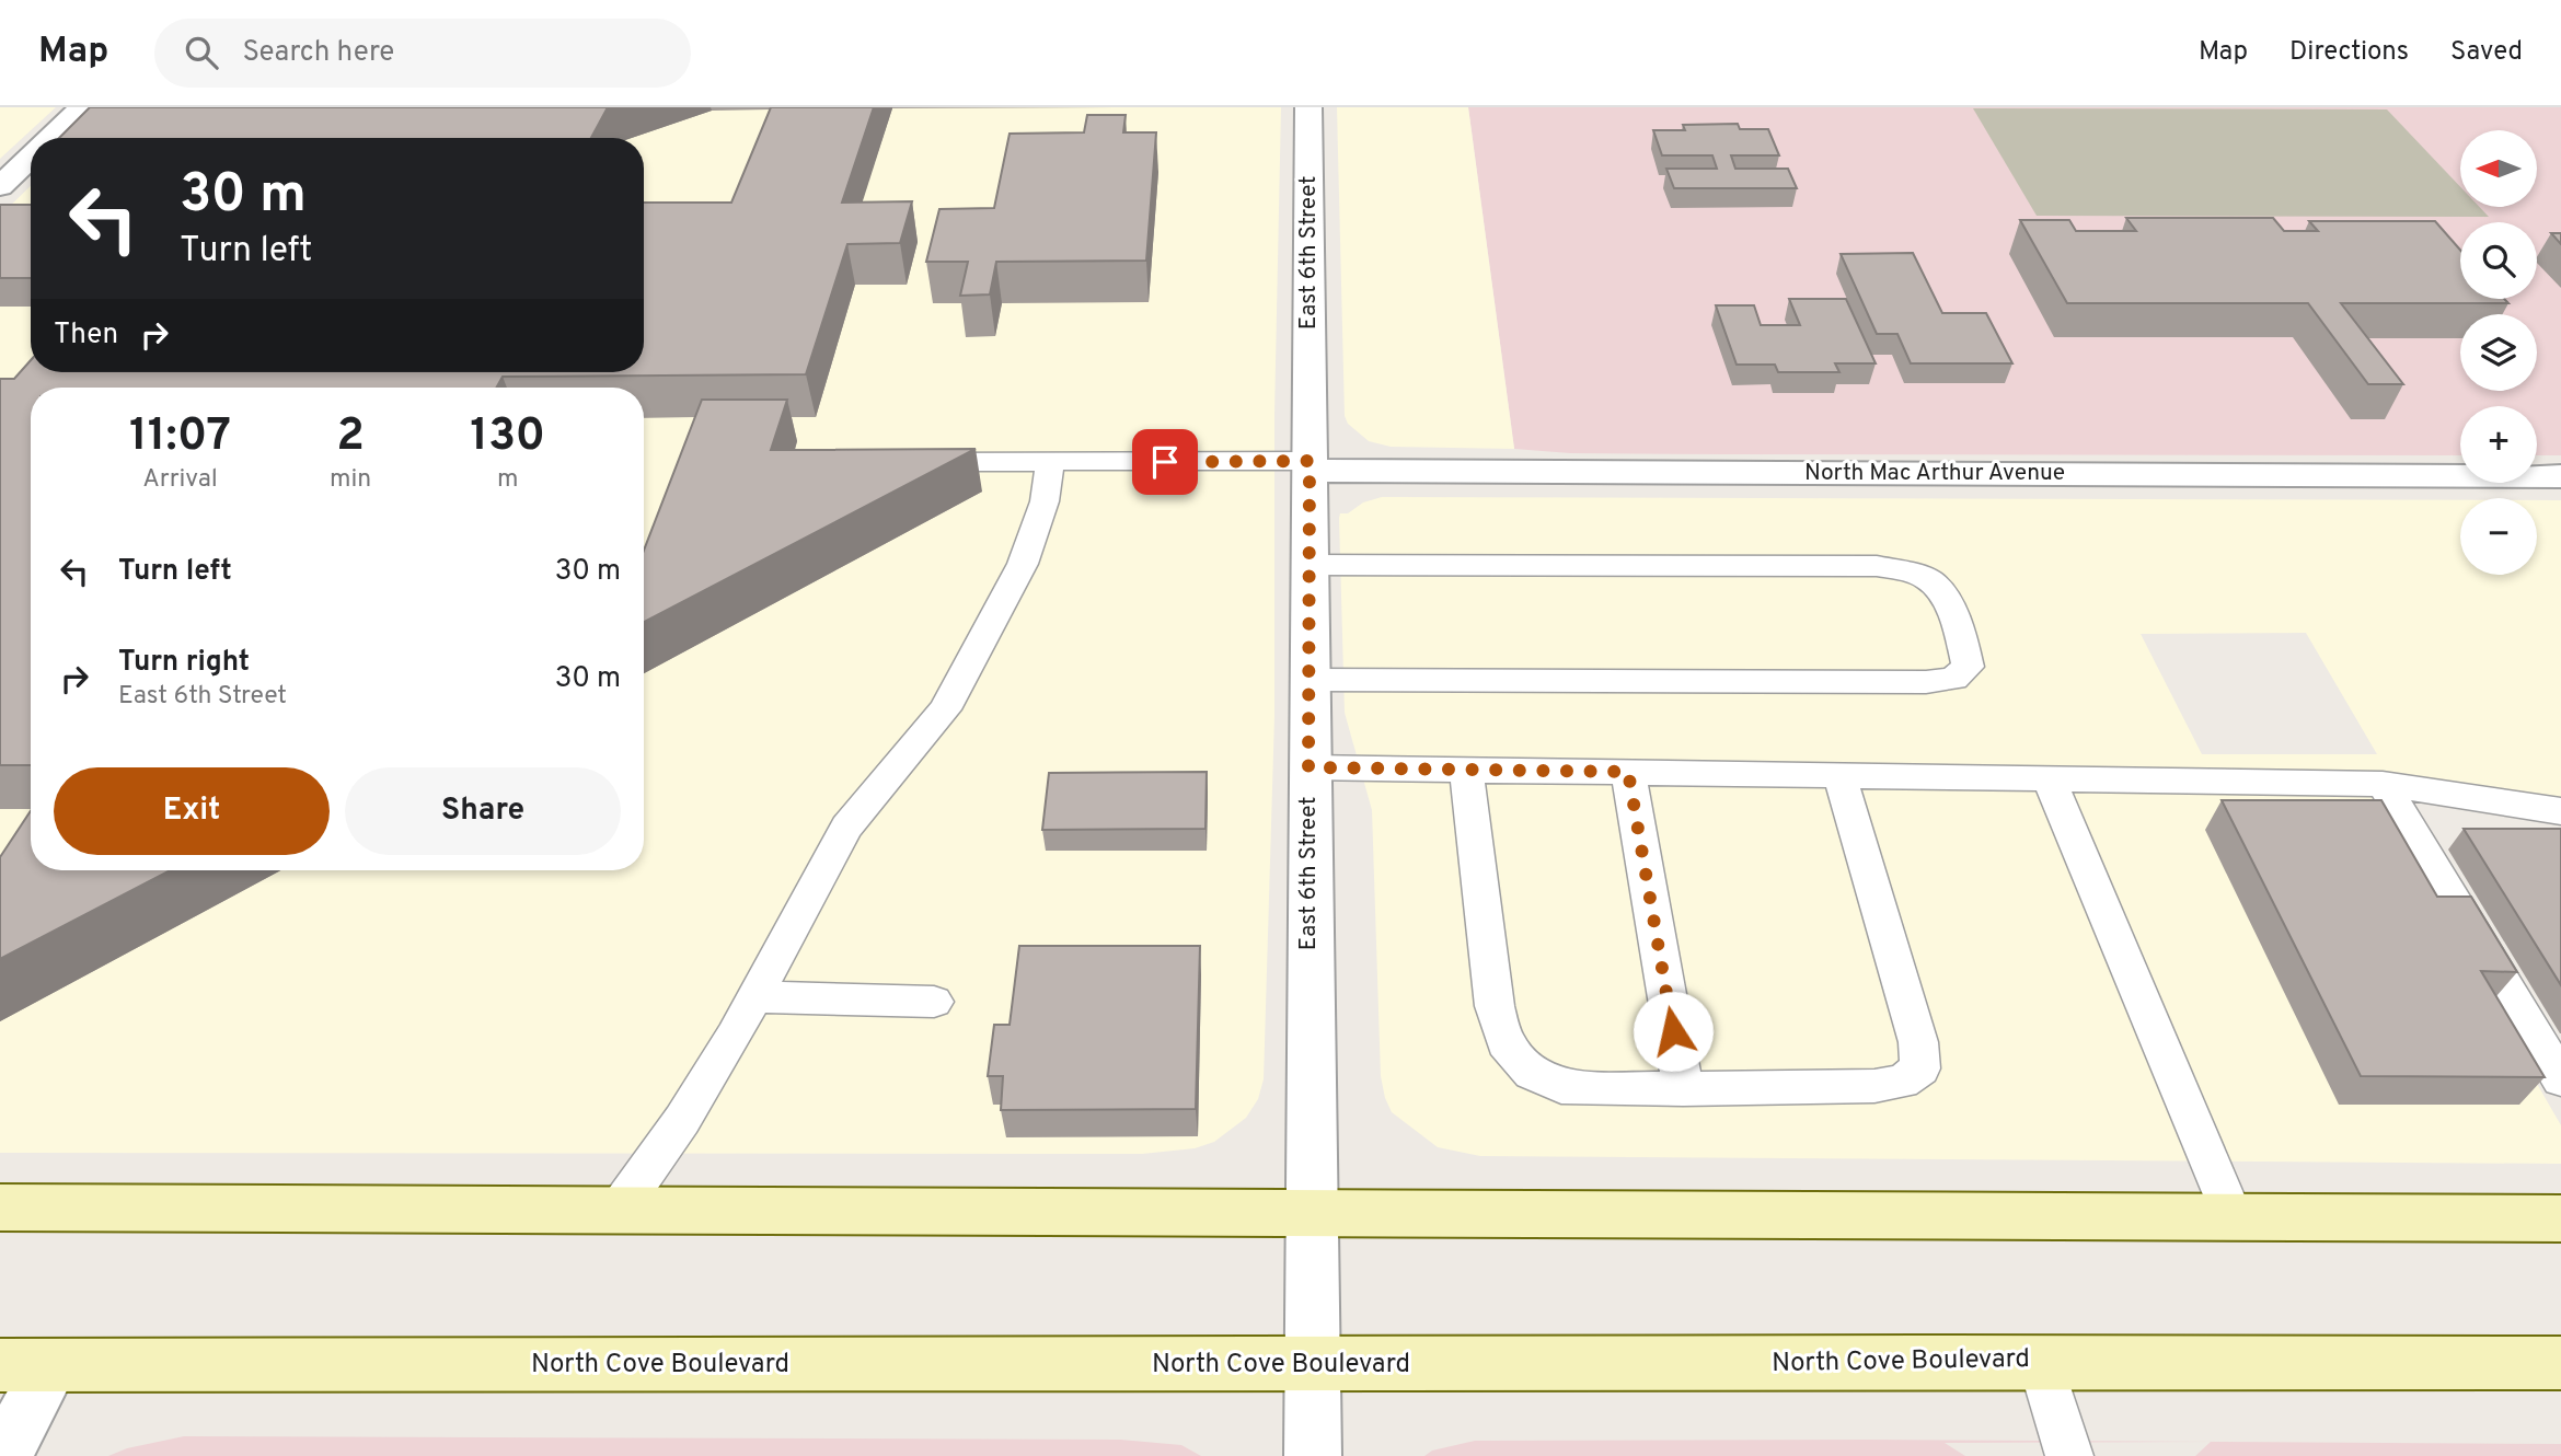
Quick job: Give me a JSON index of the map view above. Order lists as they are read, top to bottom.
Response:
{
  "streets": {
    "main road": ["North Cove Boulevard"],
    "street": ["East 6th Street", "North Mac Arthur Avenue"]
  },
  "crossings": [
    ["East 6th Street", "North Mac Arthur Avenue"],
    ["East 6th Street", "North Cove Boulevard"]
  ],
  "north": "left",
  "page": {
    "header": "Map",
    "search": "Search here",
    "nav": ["Map", "Directions", "Saved"],
    "map_buttons": ["+", "−"],
    "turn": ["30 m", "Turn left"],
    "then": "Then",
    "eta": [
      "11:07",
      "Arrival",
      "2",
      "min",
      "130",
      "m"
    ],
    "list": [
      {
        "name": "Turn left",
        "value": "30 m"
      },
      {
        "name": "Turn right",
        "note": "East 6th Street",
        "value": "30 m"
      }
    ],
    "buttons": ["Exit", "Share"]
  }
}
